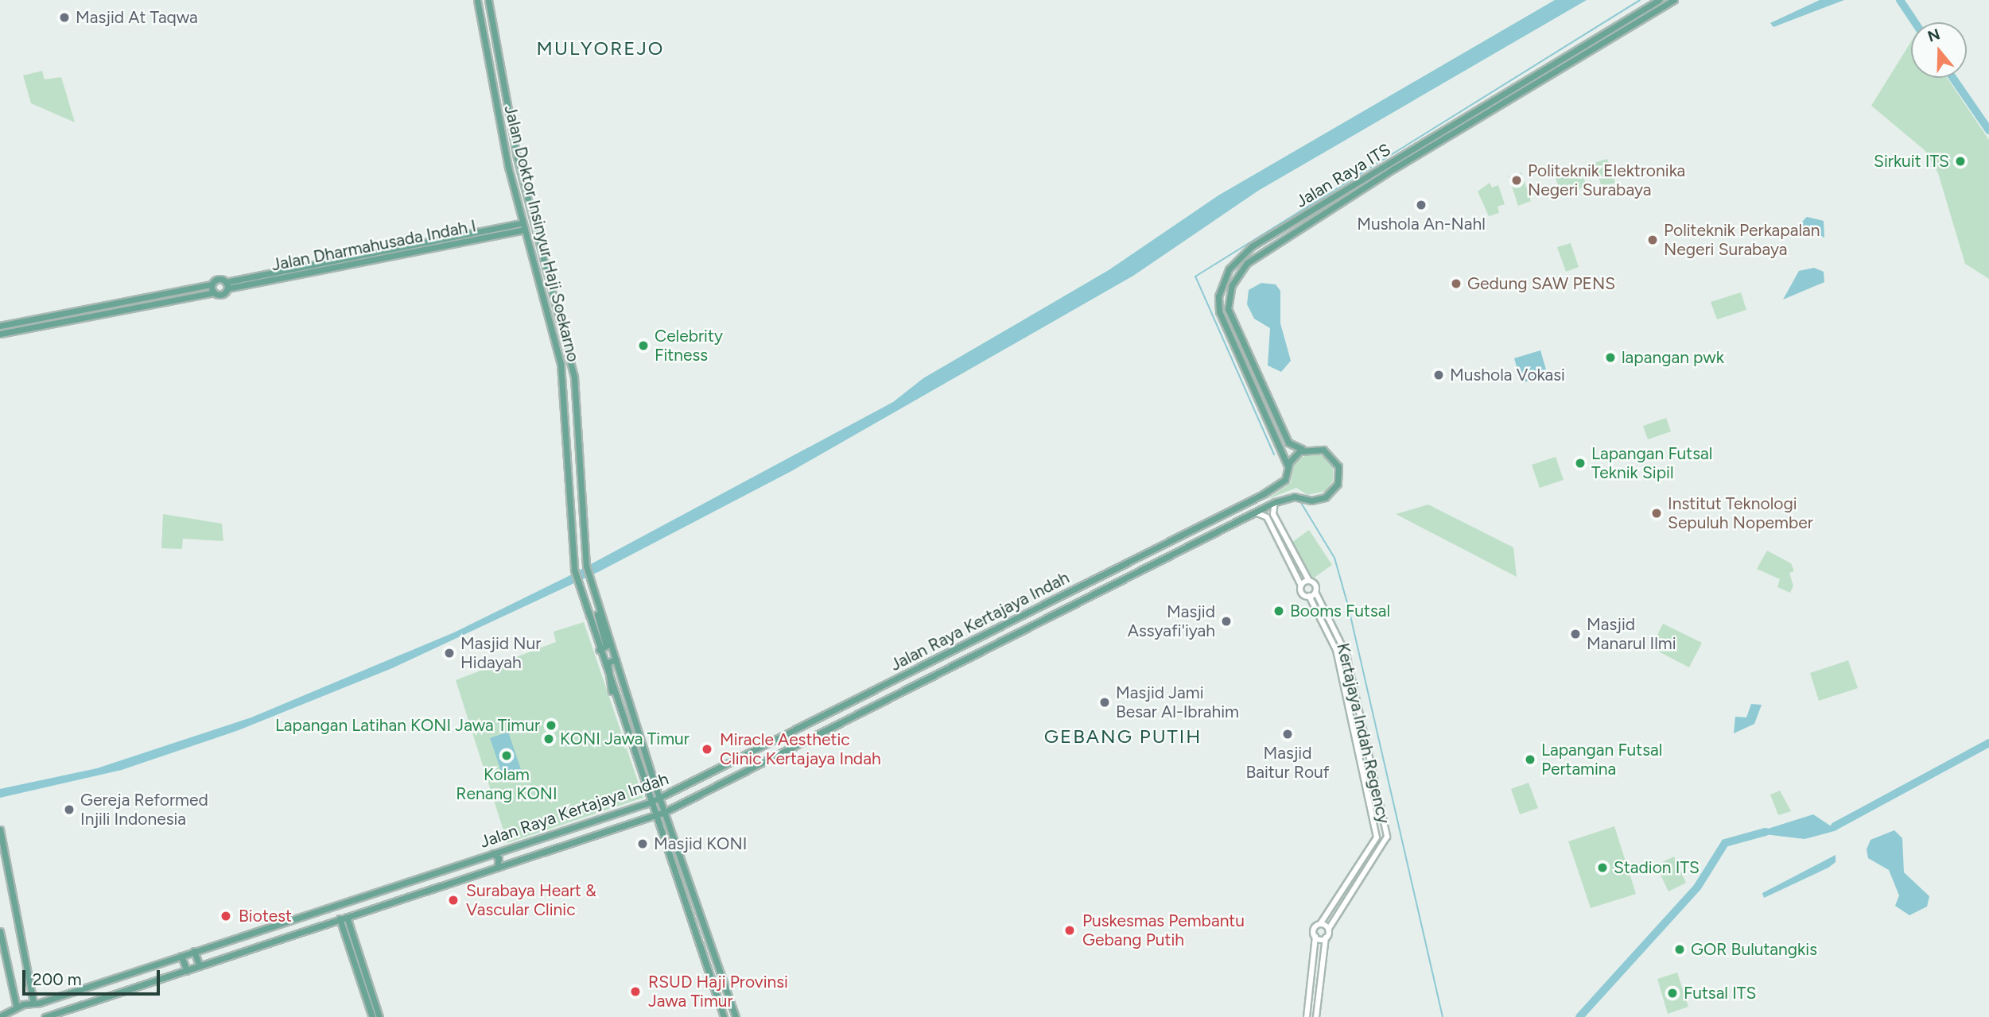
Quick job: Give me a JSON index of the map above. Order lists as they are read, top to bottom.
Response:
{
  "streets": {
    "main road": [
      "Jalan Raya ITS",
      "Jalan Doktor Insinyur Haji Soekarno",
      "Jalan Dharmahusada Indah I",
      "Jalan Raya Kertajaya Indah"
    ],
    "street": ["Kertajaya Indah Regency"]
  },
  "crossings": [
    ["Jalan Raya ITS", "Jalan Raya Kertajaya Indah"],
    ["Jalan Doktor Insinyur Haji Soekarno", "Jalan Dharmahusada Indah I"],
    ["Jalan Doktor Insinyur Haji Soekarno", "Jalan Raya Kertajaya Indah"]
  ],
  "districts": ["MULYOREJO", "GEBANG PUTIH"],
  "places": [
    "Masjid At Taqwa",
    "Sirkuit ITS",
    "Politeknik Elektronika Negeri Surabaya",
    "Mushola An-Nahl",
    "Politeknik Perkapalan Negeri Surabaya",
    "Gedung SAW PENS",
    "Celebrity Fitness",
    "lapangan pwk",
    "Mushola Vokasi",
    "Lapangan Futsal Teknik Sipil",
    "Institut Teknologi Sepuluh Nopember",
    "Booms Futsal",
    "Masjid Assyafi'iyah",
    "Masjid Manarul Ilmi",
    "Masjid Nur Hidayah",
    "Masjid Jami Besar Al-Ibrahim",
    "Lapangan Latihan KONI Jawa Timur",
    "Masjid Baitur Rouf",
    "KONI Jawa Timur",
    "Miracle Aesthetic Clinic Kertajaya Indah",
    "Kolam Renang KONI",
    "Lapangan Futsal Pertamina",
    "Gereja Reformed Injili Indonesia",
    "Masjid KONI",
    "Stadion ITS",
    "Surabaya Heart & Vascular Clinic",
    "Biotest",
    "Puskesmas Pembantu Gebang Putih",
    "GOR Bulutangkis",
    "RSUD Haji Provinsi Jawa Timur",
    "Futsal ITS"
  ],
  "scale_bar": "200 m",
  "north": "top"
}
